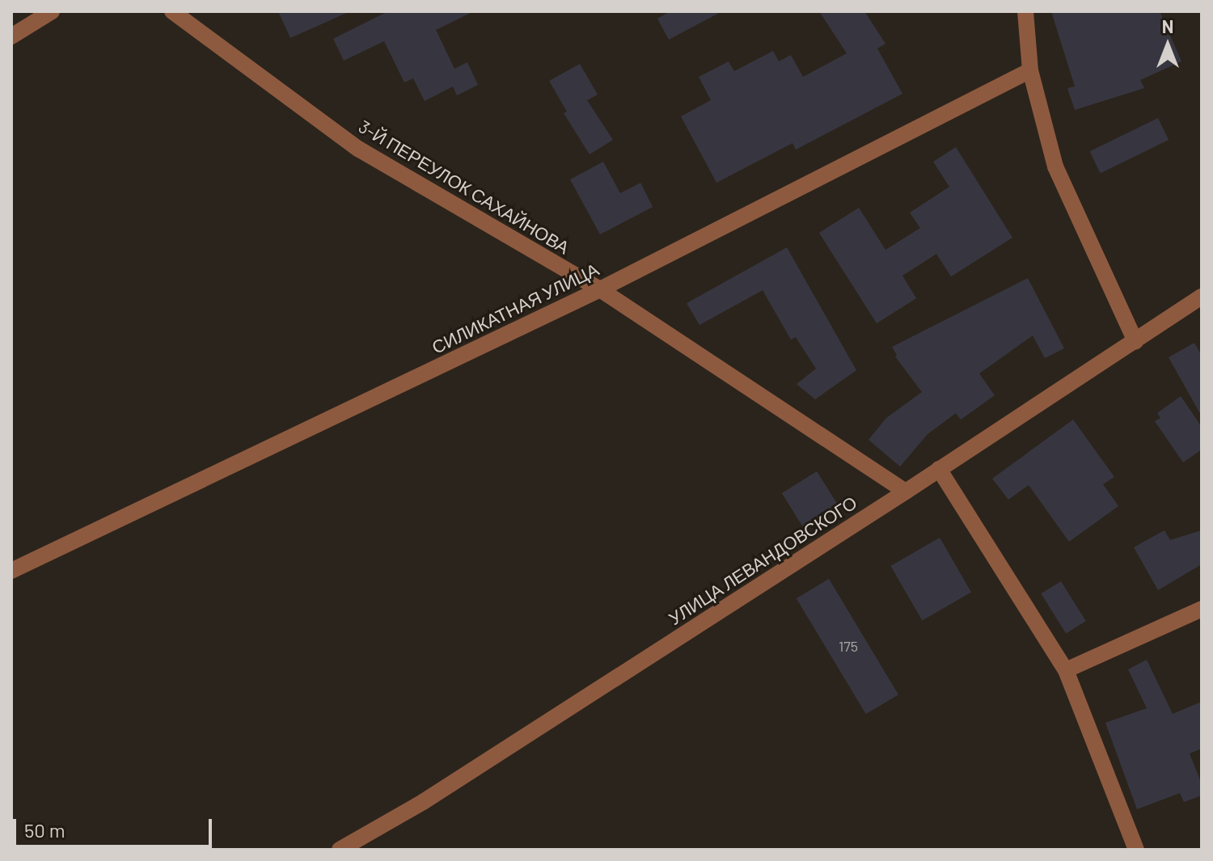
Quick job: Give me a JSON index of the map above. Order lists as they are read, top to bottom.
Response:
{
  "streets": {
    "street": ["3-Й ПЕРЕУЛОК САХАЙНОВА", "СИЛИКАТНАЯ УЛИЦА", "УЛИЦА ЛЕВАНДОВСКОГО"]
  },
  "crossings": [
    ["3-Й ПЕРЕУЛОК САХАЙНОВА", "СИЛИКАТНАЯ УЛИЦА"],
    ["3-Й ПЕРЕУЛОК САХАЙНОВА", "УЛИЦА ЛЕВАНДОВСКОГО"]
  ],
  "house_numbers": ["175"],
  "scale_bar": "50 m",
  "north": "top"
}
